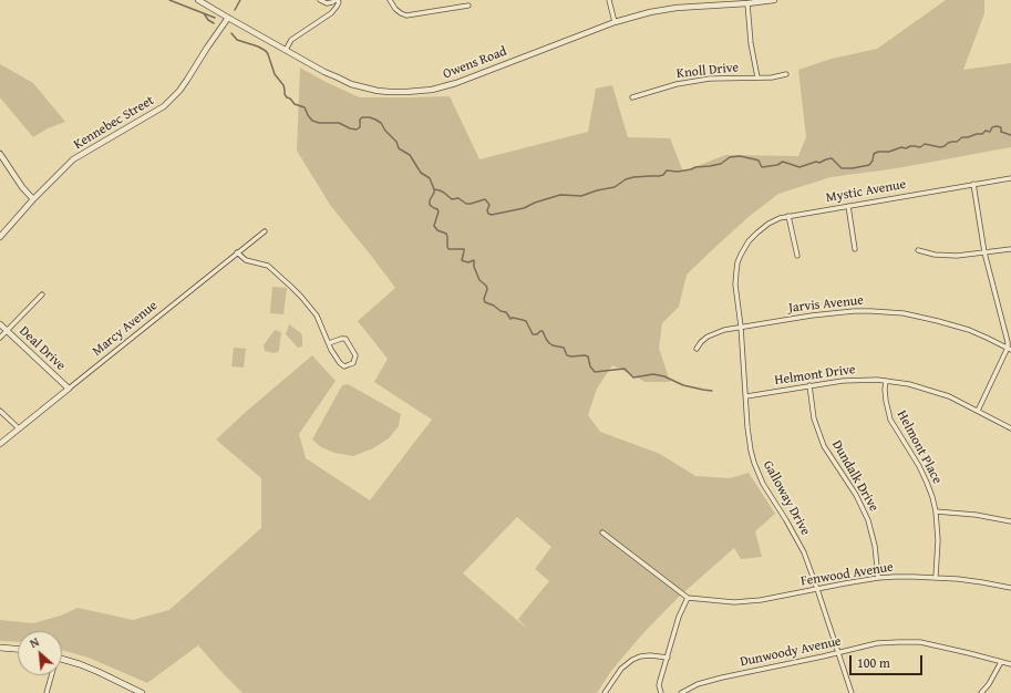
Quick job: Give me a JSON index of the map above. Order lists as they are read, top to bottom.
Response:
{
  "streets": {
    "street": [
      "Owens Road",
      "Knoll Drive",
      "Kennebec Street",
      "Mystic Avenue",
      "Jarvis Avenue",
      "Marcy Avenue",
      "Deal Drive",
      "Helmont Drive",
      "Helmont Place",
      "Dundalk Drive",
      "Galloway Drive",
      "Fenwood Avenue",
      "Dunwoody Avenue"
    ]
  },
  "crossings": [
    ["Owens Road", "Kennebec Street"],
    ["Mystic Avenue", "Galloway Drive"],
    ["Jarvis Avenue", "Galloway Drive"],
    ["Marcy Avenue", "Deal Drive"],
    ["Helmont Drive", "Helmont Place"],
    ["Helmont Drive", "Dundalk Drive"],
    ["Helmont Drive", "Galloway Drive"],
    ["Helmont Place", "Fenwood Avenue"],
    ["Dundalk Drive", "Fenwood Avenue"],
    ["Galloway Drive", "Fenwood Avenue"],
    ["Galloway Drive", "Dunwoody Avenue"]
  ],
  "scale_bar": "100 m",
  "north": "top left"
}
